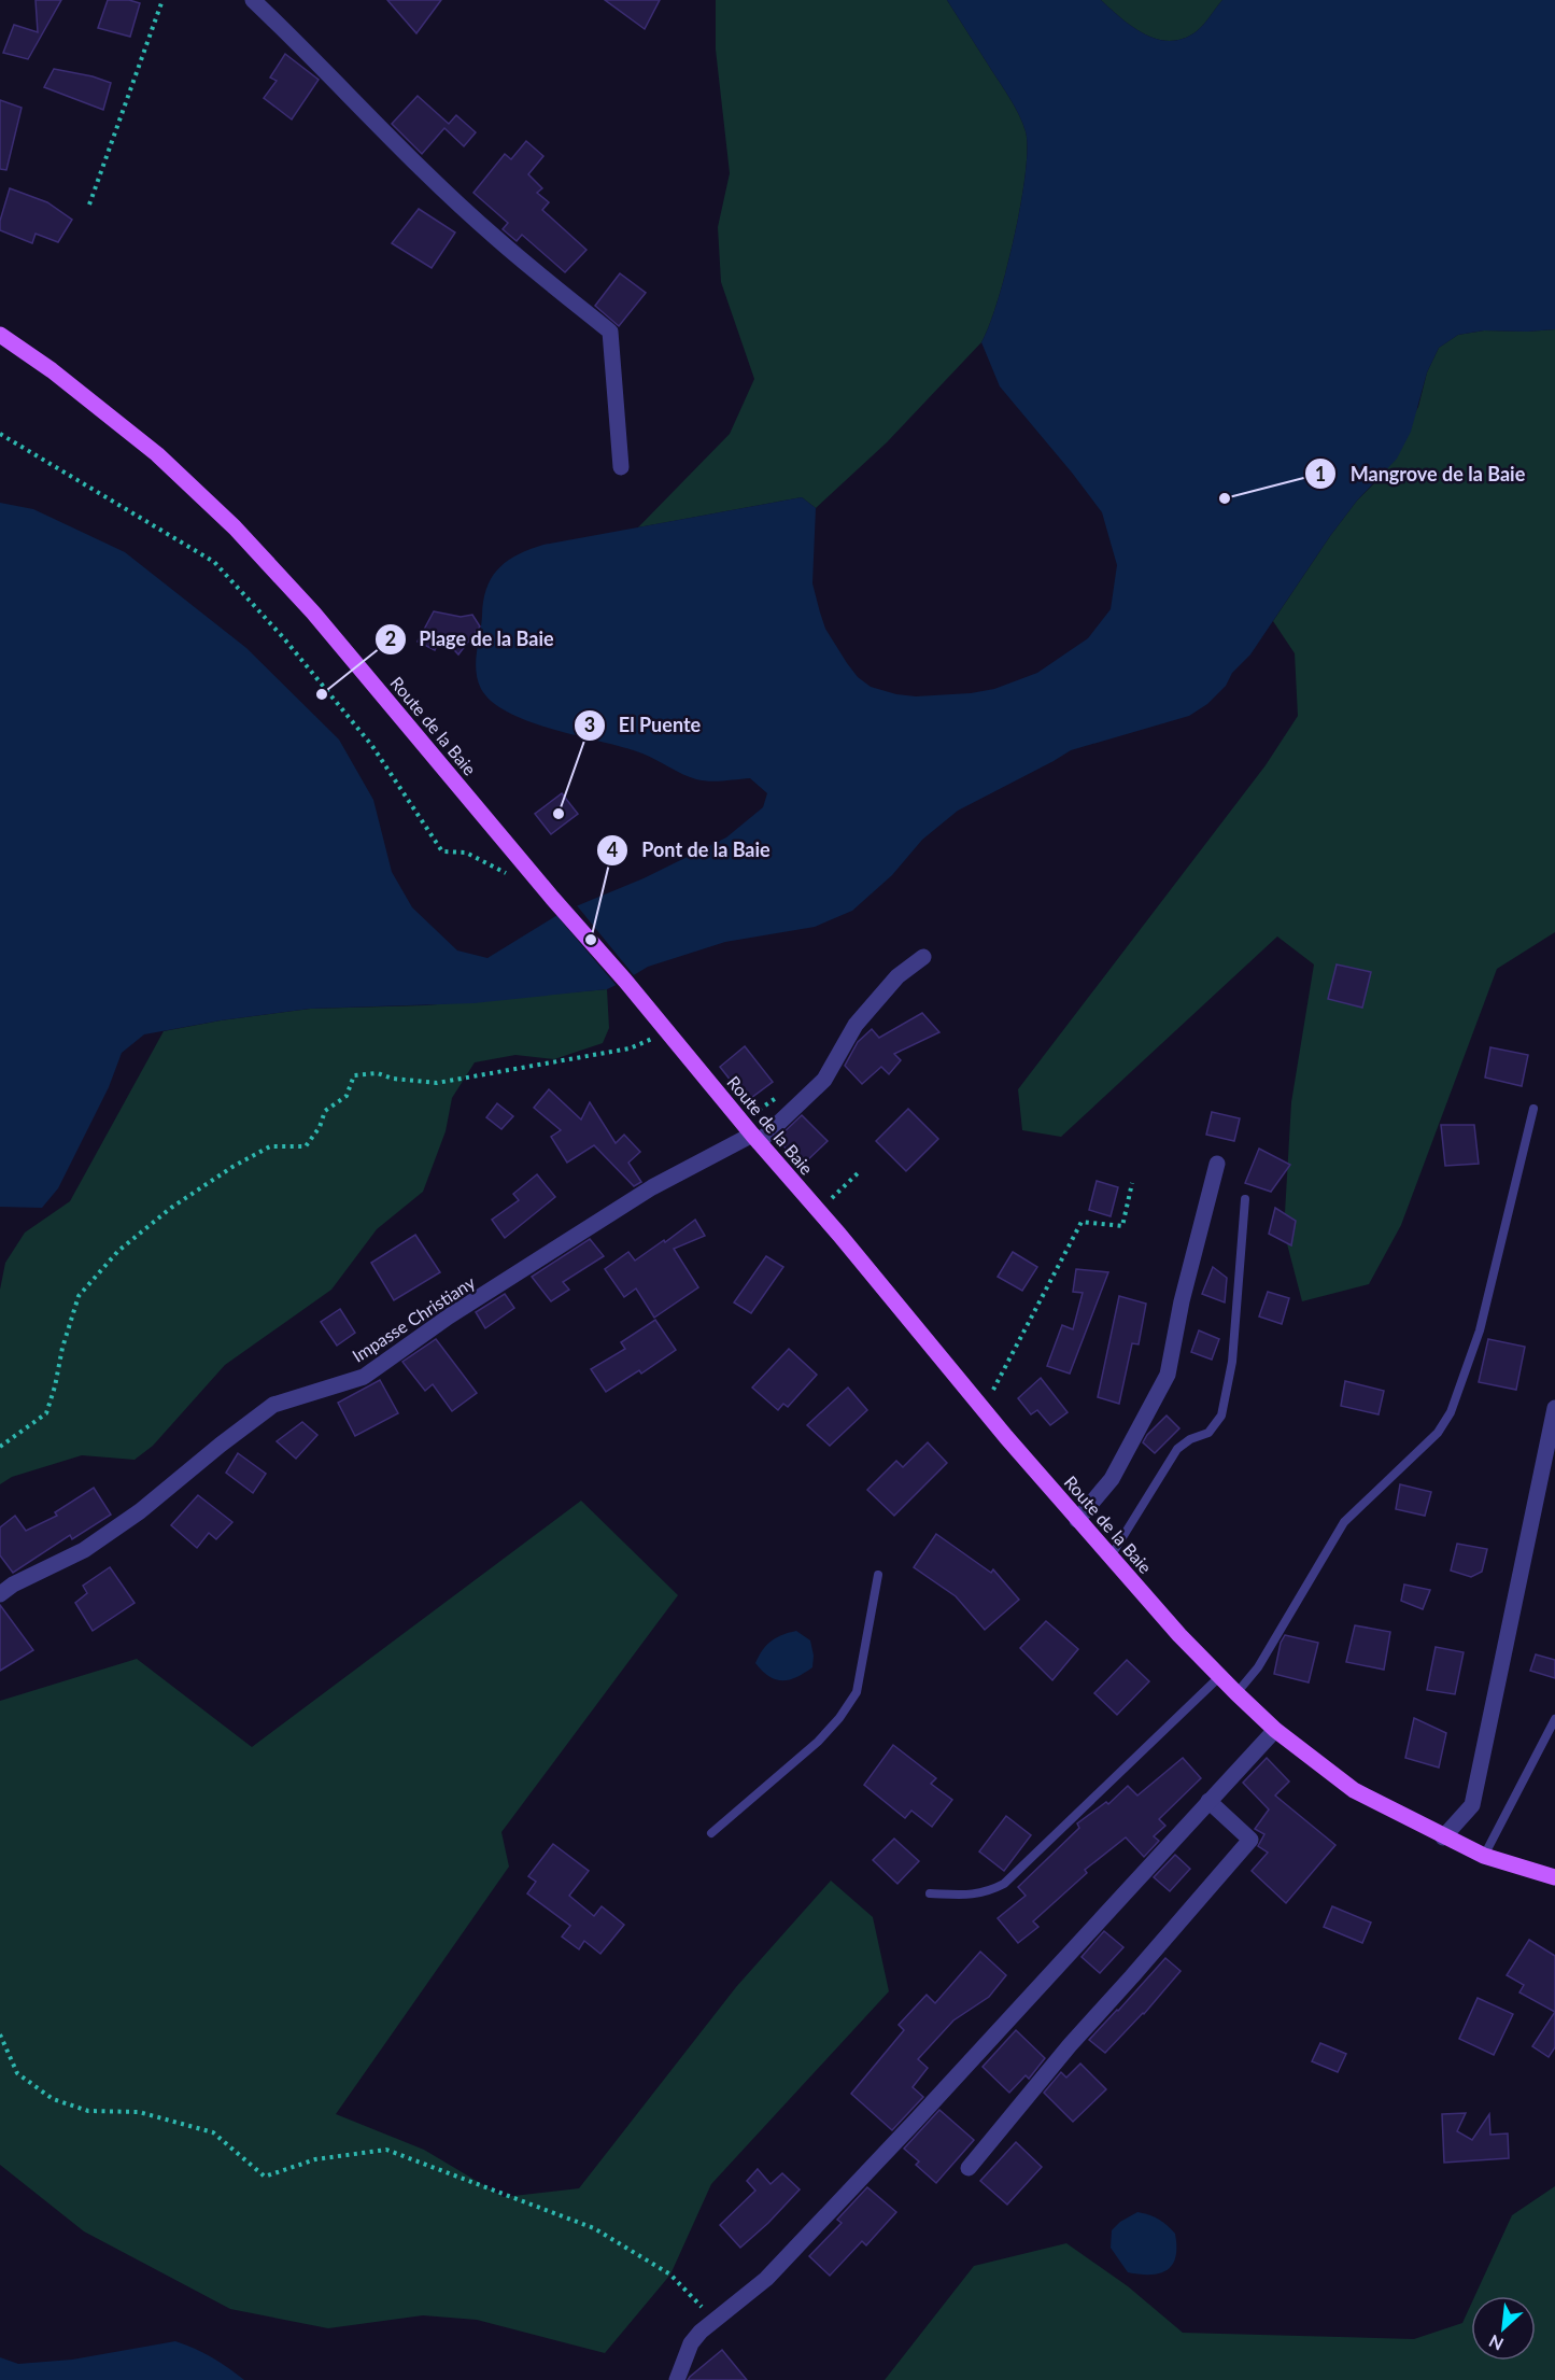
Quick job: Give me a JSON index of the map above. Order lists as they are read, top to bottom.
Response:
{
  "streets": {
    "main road": ["Route de la Baie"],
    "street": ["Impasse Christiany"]
  },
  "crossings": [
    ["Route de la Baie", "Impasse Christiany"]
  ],
  "places": [
    "Mangrove de la Baie",
    "Plage de la Baie",
    "El Puente",
    "Pont de la Baie"
  ],
  "north": "bottom left"
}
